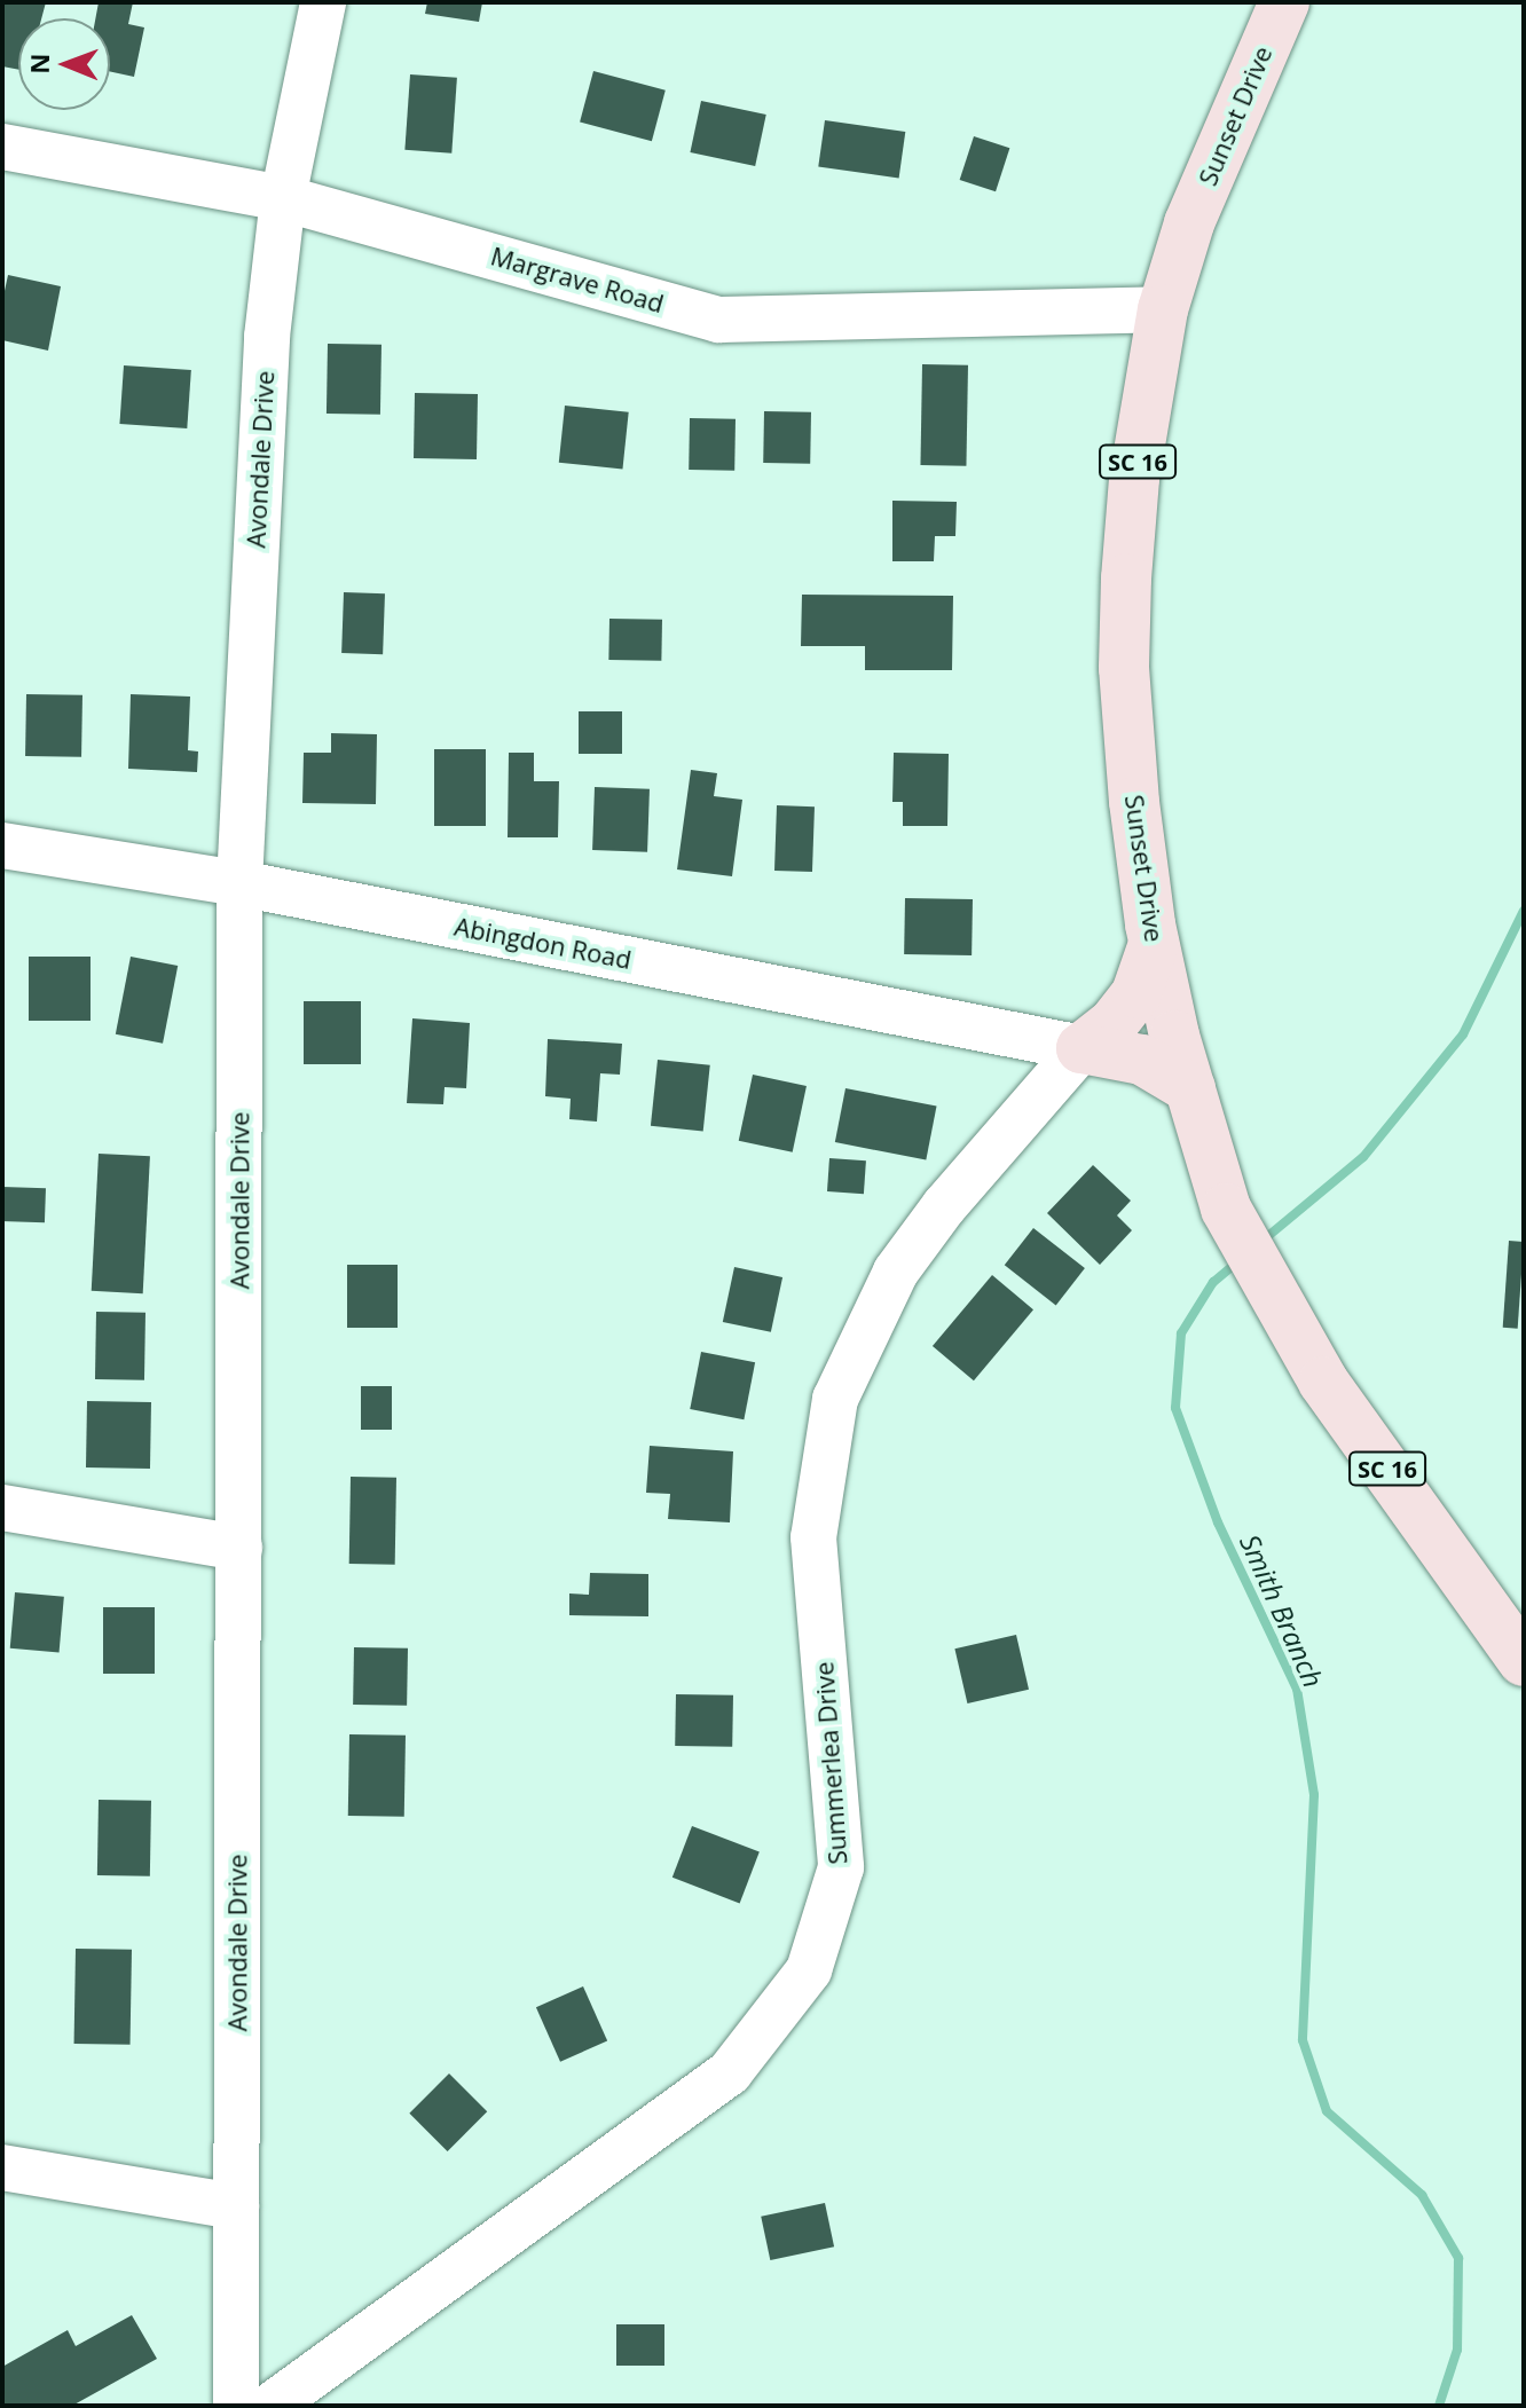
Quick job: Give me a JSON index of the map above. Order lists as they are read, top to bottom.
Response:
{
  "streets": {
    "main road": ["Sunset Drive", "SC 16"],
    "street": [
      "Margrave Road",
      "Avondale Drive",
      "Abingdon Road",
      "Summerlea Drive"
    ]
  },
  "crossings": [
    ["Sunset Drive", "Margrave Road"],
    ["Margrave Road", "Avondale Drive"],
    ["Avondale Drive", "Abingdon Road"],
    ["Abingdon Road", "Summerlea Drive"]
  ],
  "water": ["Smith Branch"],
  "north": "left"
}
